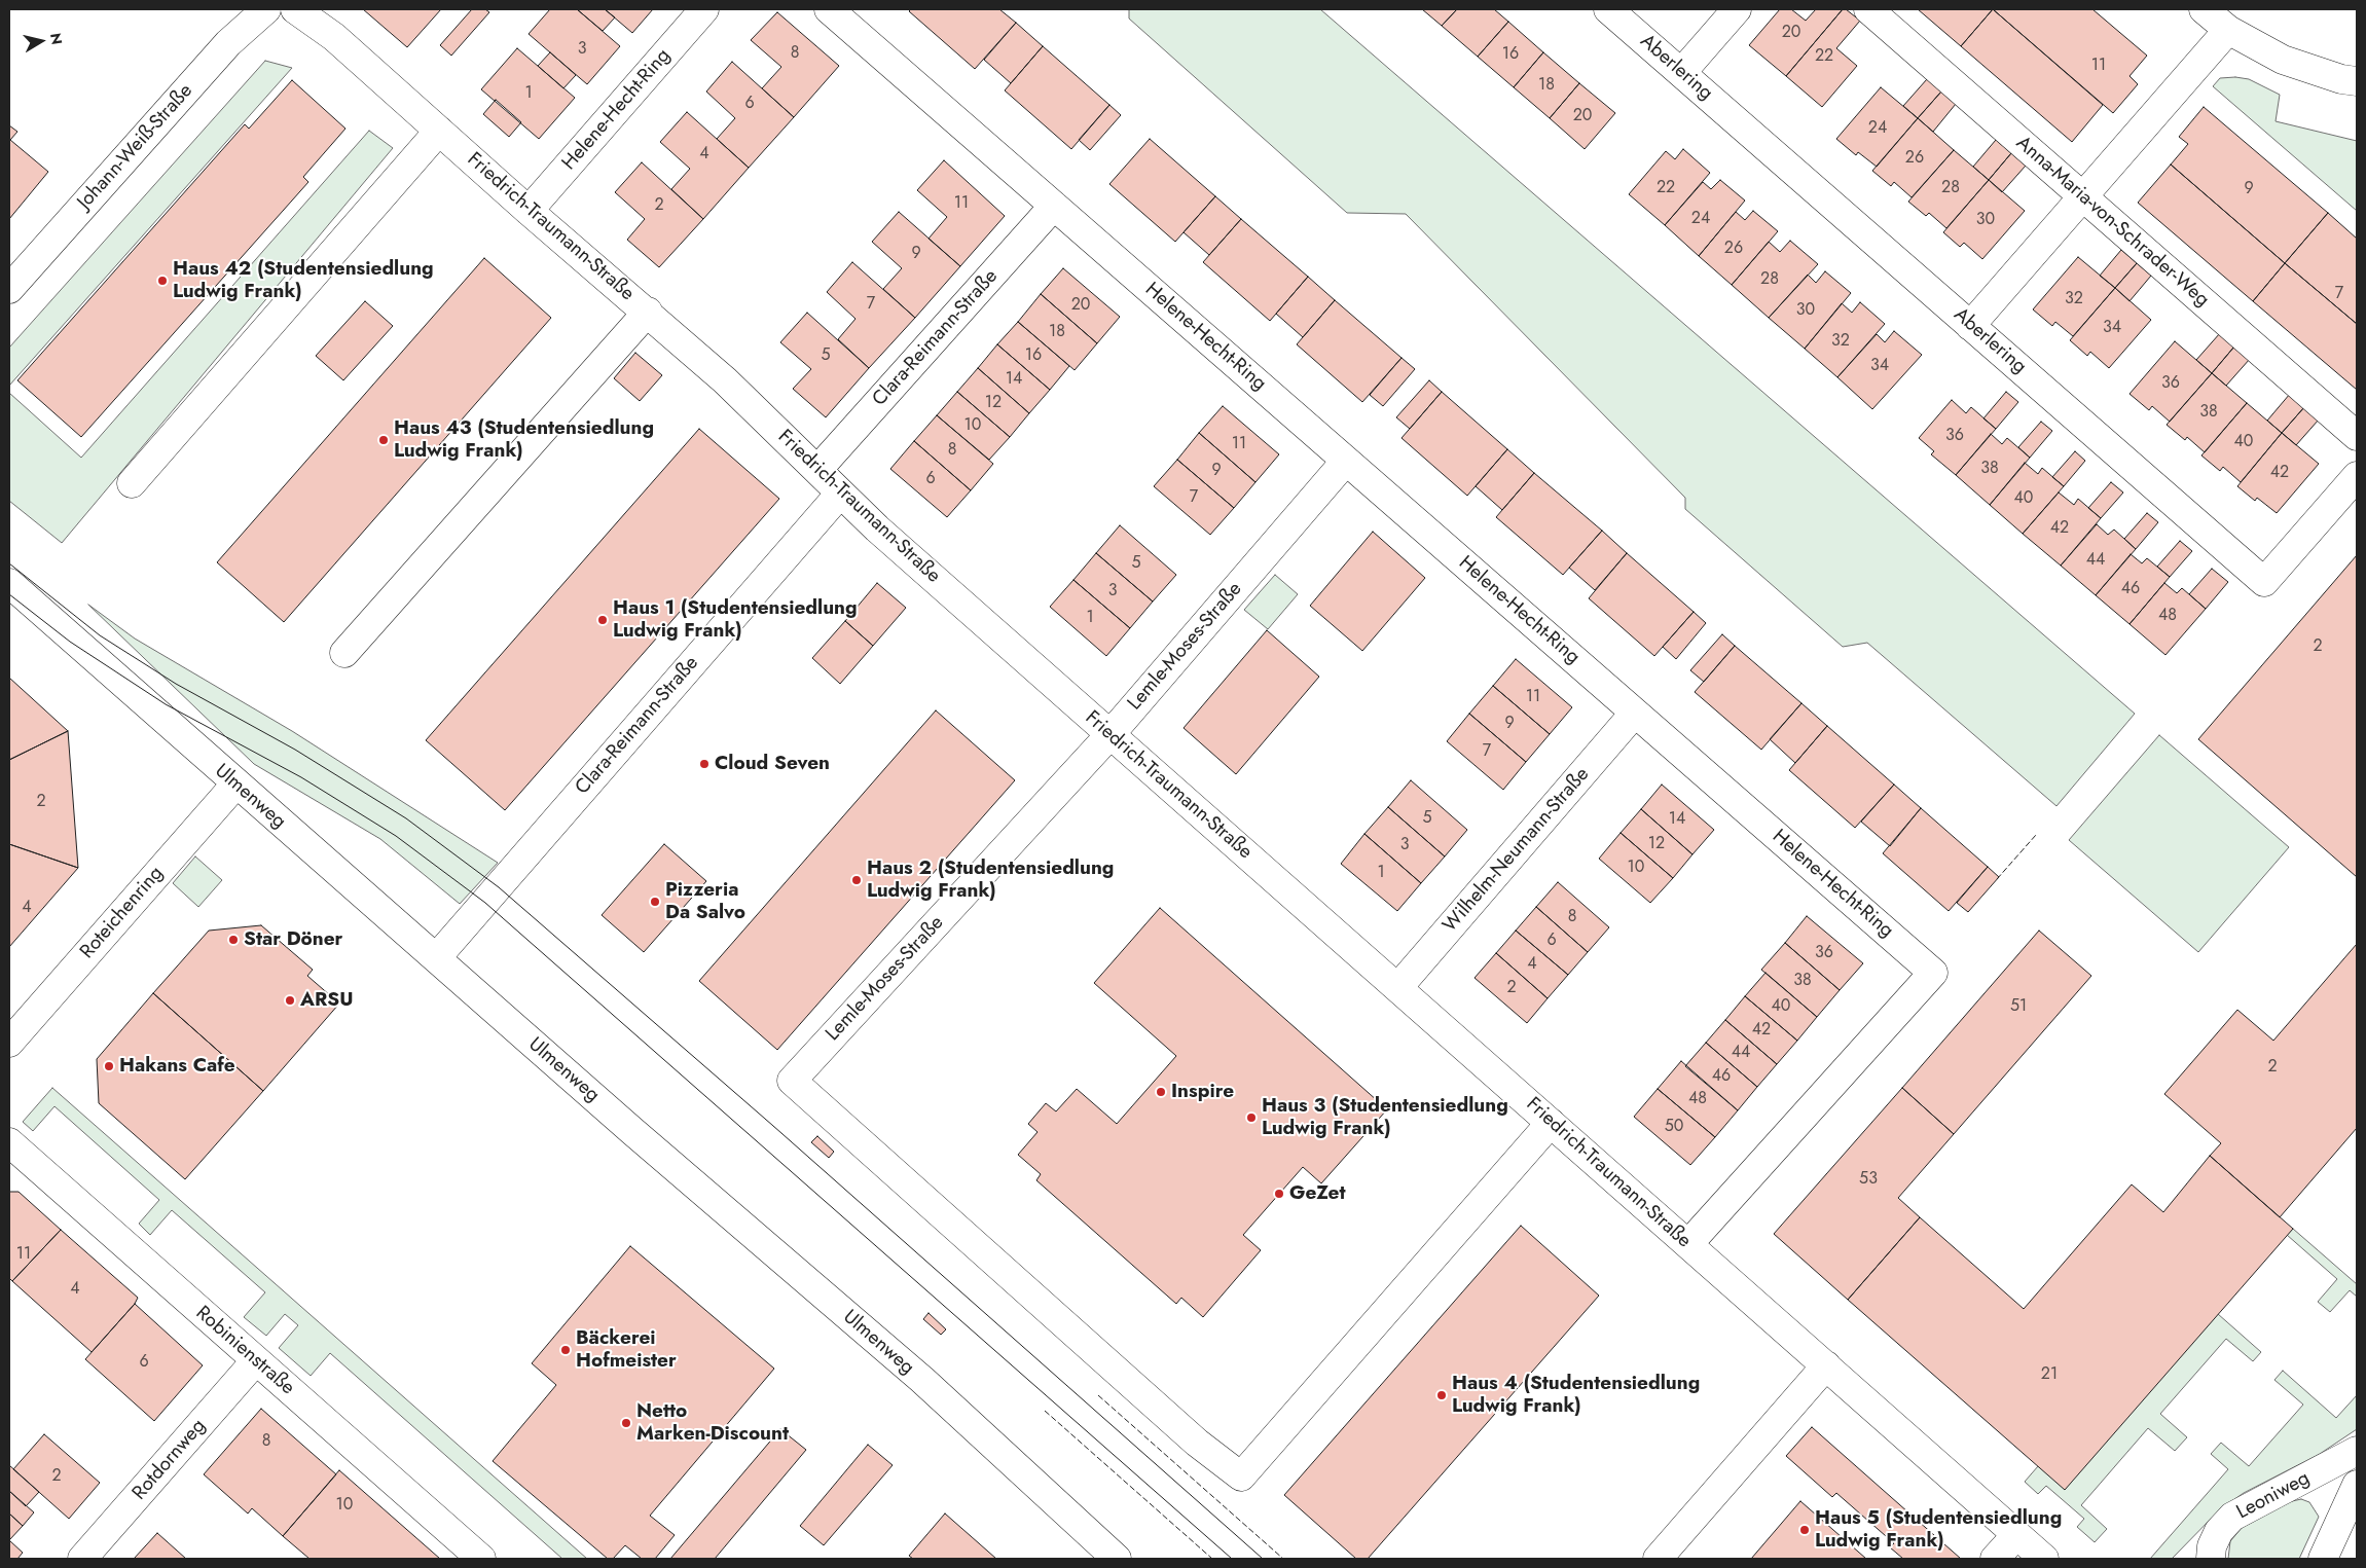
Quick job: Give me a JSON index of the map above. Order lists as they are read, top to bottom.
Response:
{
  "streets": {
    "street": [
      "Aberlering",
      "Helene-Hecht-Ring",
      "Johann-Weiß-Straße",
      "Anna-Maria-von-Schrader-Weg",
      "Friedrich-Traumann-Straße",
      "Clara-Reimann-Straße",
      "Lemle-Moses-Straße",
      "Ulmenweg",
      "Wilhelm-Neumann-Straße",
      "Roteichenring",
      "Robinienstraße",
      "Rotdornweg",
      "Leoniweg"
    ]
  },
  "crossings": [
    ["Helene-Hecht-Ring", "Friedrich-Traumann-Straße"],
    ["Helene-Hecht-Ring", "Clara-Reimann-Straße"],
    ["Helene-Hecht-Ring", "Lemle-Moses-Straße"],
    ["Helene-Hecht-Ring", "Wilhelm-Neumann-Straße"],
    ["Friedrich-Traumann-Straße", "Clara-Reimann-Straße"],
    ["Friedrich-Traumann-Straße", "Lemle-Moses-Straße"],
    ["Friedrich-Traumann-Straße", "Wilhelm-Neumann-Straße"],
    ["Clara-Reimann-Straße", "Ulmenweg"],
    ["Ulmenweg", "Roteichenring"],
    ["Robinienstraße", "Rotdornweg"]
  ],
  "places": [
    "Haus 42 (Studentensiedlung Ludwig Frank)",
    "Haus 43 (Studentensiedlung Ludwig Frank)",
    "Haus 1 (Studentensiedlung Ludwig Frank)",
    "Cloud Seven",
    "Haus 2 (Studentensiedlung Ludwig Frank)",
    "Pizzeria Da Salvo",
    "Star Döner",
    "ARSU",
    "Hakans Cafe",
    "Inspire",
    "Haus 3 (Studentensiedlung Ludwig Frank)",
    "GeZet",
    "Bäckerei Hofmeister",
    "Haus 4 (Studentensiedlung Ludwig Frank)",
    "Netto Marken-Discount",
    "Haus 5 (Studentensiedlung Ludwig Frank)"
  ],
  "house_numbers": [
    "20",
    "3",
    "8",
    "16",
    "22",
    "11",
    "18",
    "1",
    "6",
    "20",
    "24",
    "4",
    "26",
    "22",
    "28",
    "9",
    "11",
    "2",
    "24",
    "30",
    "26",
    "9",
    "28",
    "7",
    "32",
    "7",
    "20",
    "30",
    "34",
    "18",
    "32",
    "5",
    "16",
    "34",
    "14",
    "36",
    "12",
    "38",
    "10",
    "36",
    "40",
    "11",
    "8",
    "38",
    "9",
    "42",
    "6",
    "7",
    "40",
    "42",
    "44",
    "5",
    "46",
    "3",
    "48",
    "1",
    "2",
    "11",
    "9",
    "7",
    "2",
    "5",
    "14",
    "12",
    "3",
    "10",
    "1",
    "4",
    "8",
    "6",
    "36",
    "4",
    "38",
    "2",
    "40",
    "51",
    "42",
    "44",
    "2",
    "46",
    "48",
    "50",
    "53",
    "11",
    "4",
    "6",
    "21",
    "8",
    "2",
    "10"
  ],
  "north": "right"
}
